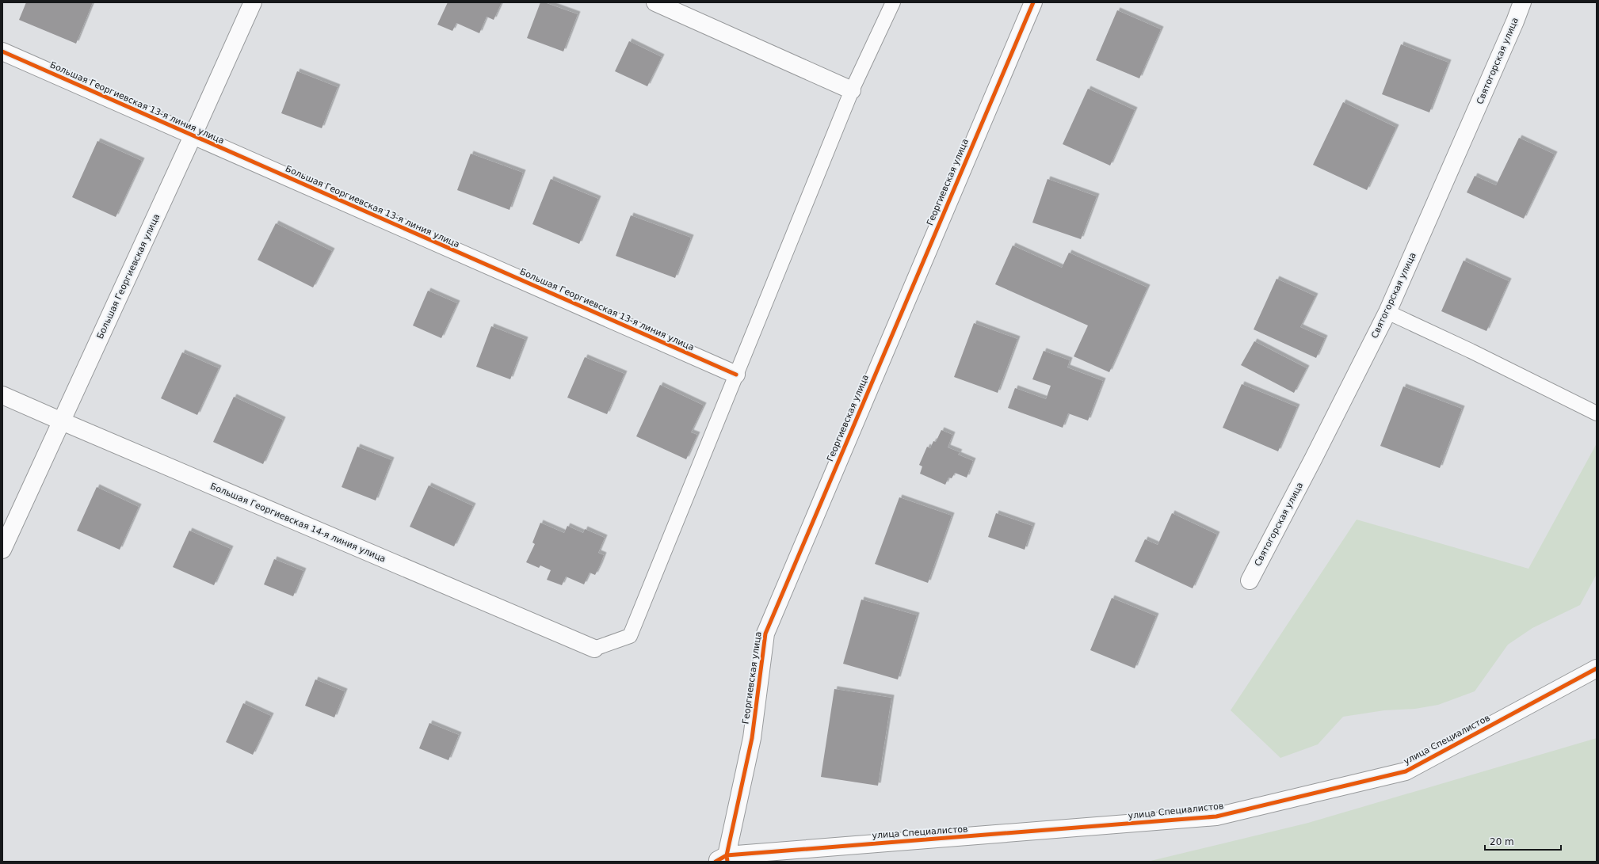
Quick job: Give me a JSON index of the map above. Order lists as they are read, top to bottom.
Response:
{
  "streets": {
    "street": [
      "Святогорская улица",
      "Большая Георгиевская 13-я линия улица",
      "Георгиевская улица",
      "Большая Георгиевская улица",
      "Большая Георгиевская 14-я линия улица",
      "улица Специалистов"
    ]
  },
  "crossings": [
    ["Большая Георгиевская 13-я линия улица", "Большая Георгиевская улица"],
    ["Георгиевская улица", "улица Специалистов"],
    ["Большая Георгиевская улица", "Большая Георгиевская 14-я линия улица"]
  ],
  "scale_bar": "20 m"
}
